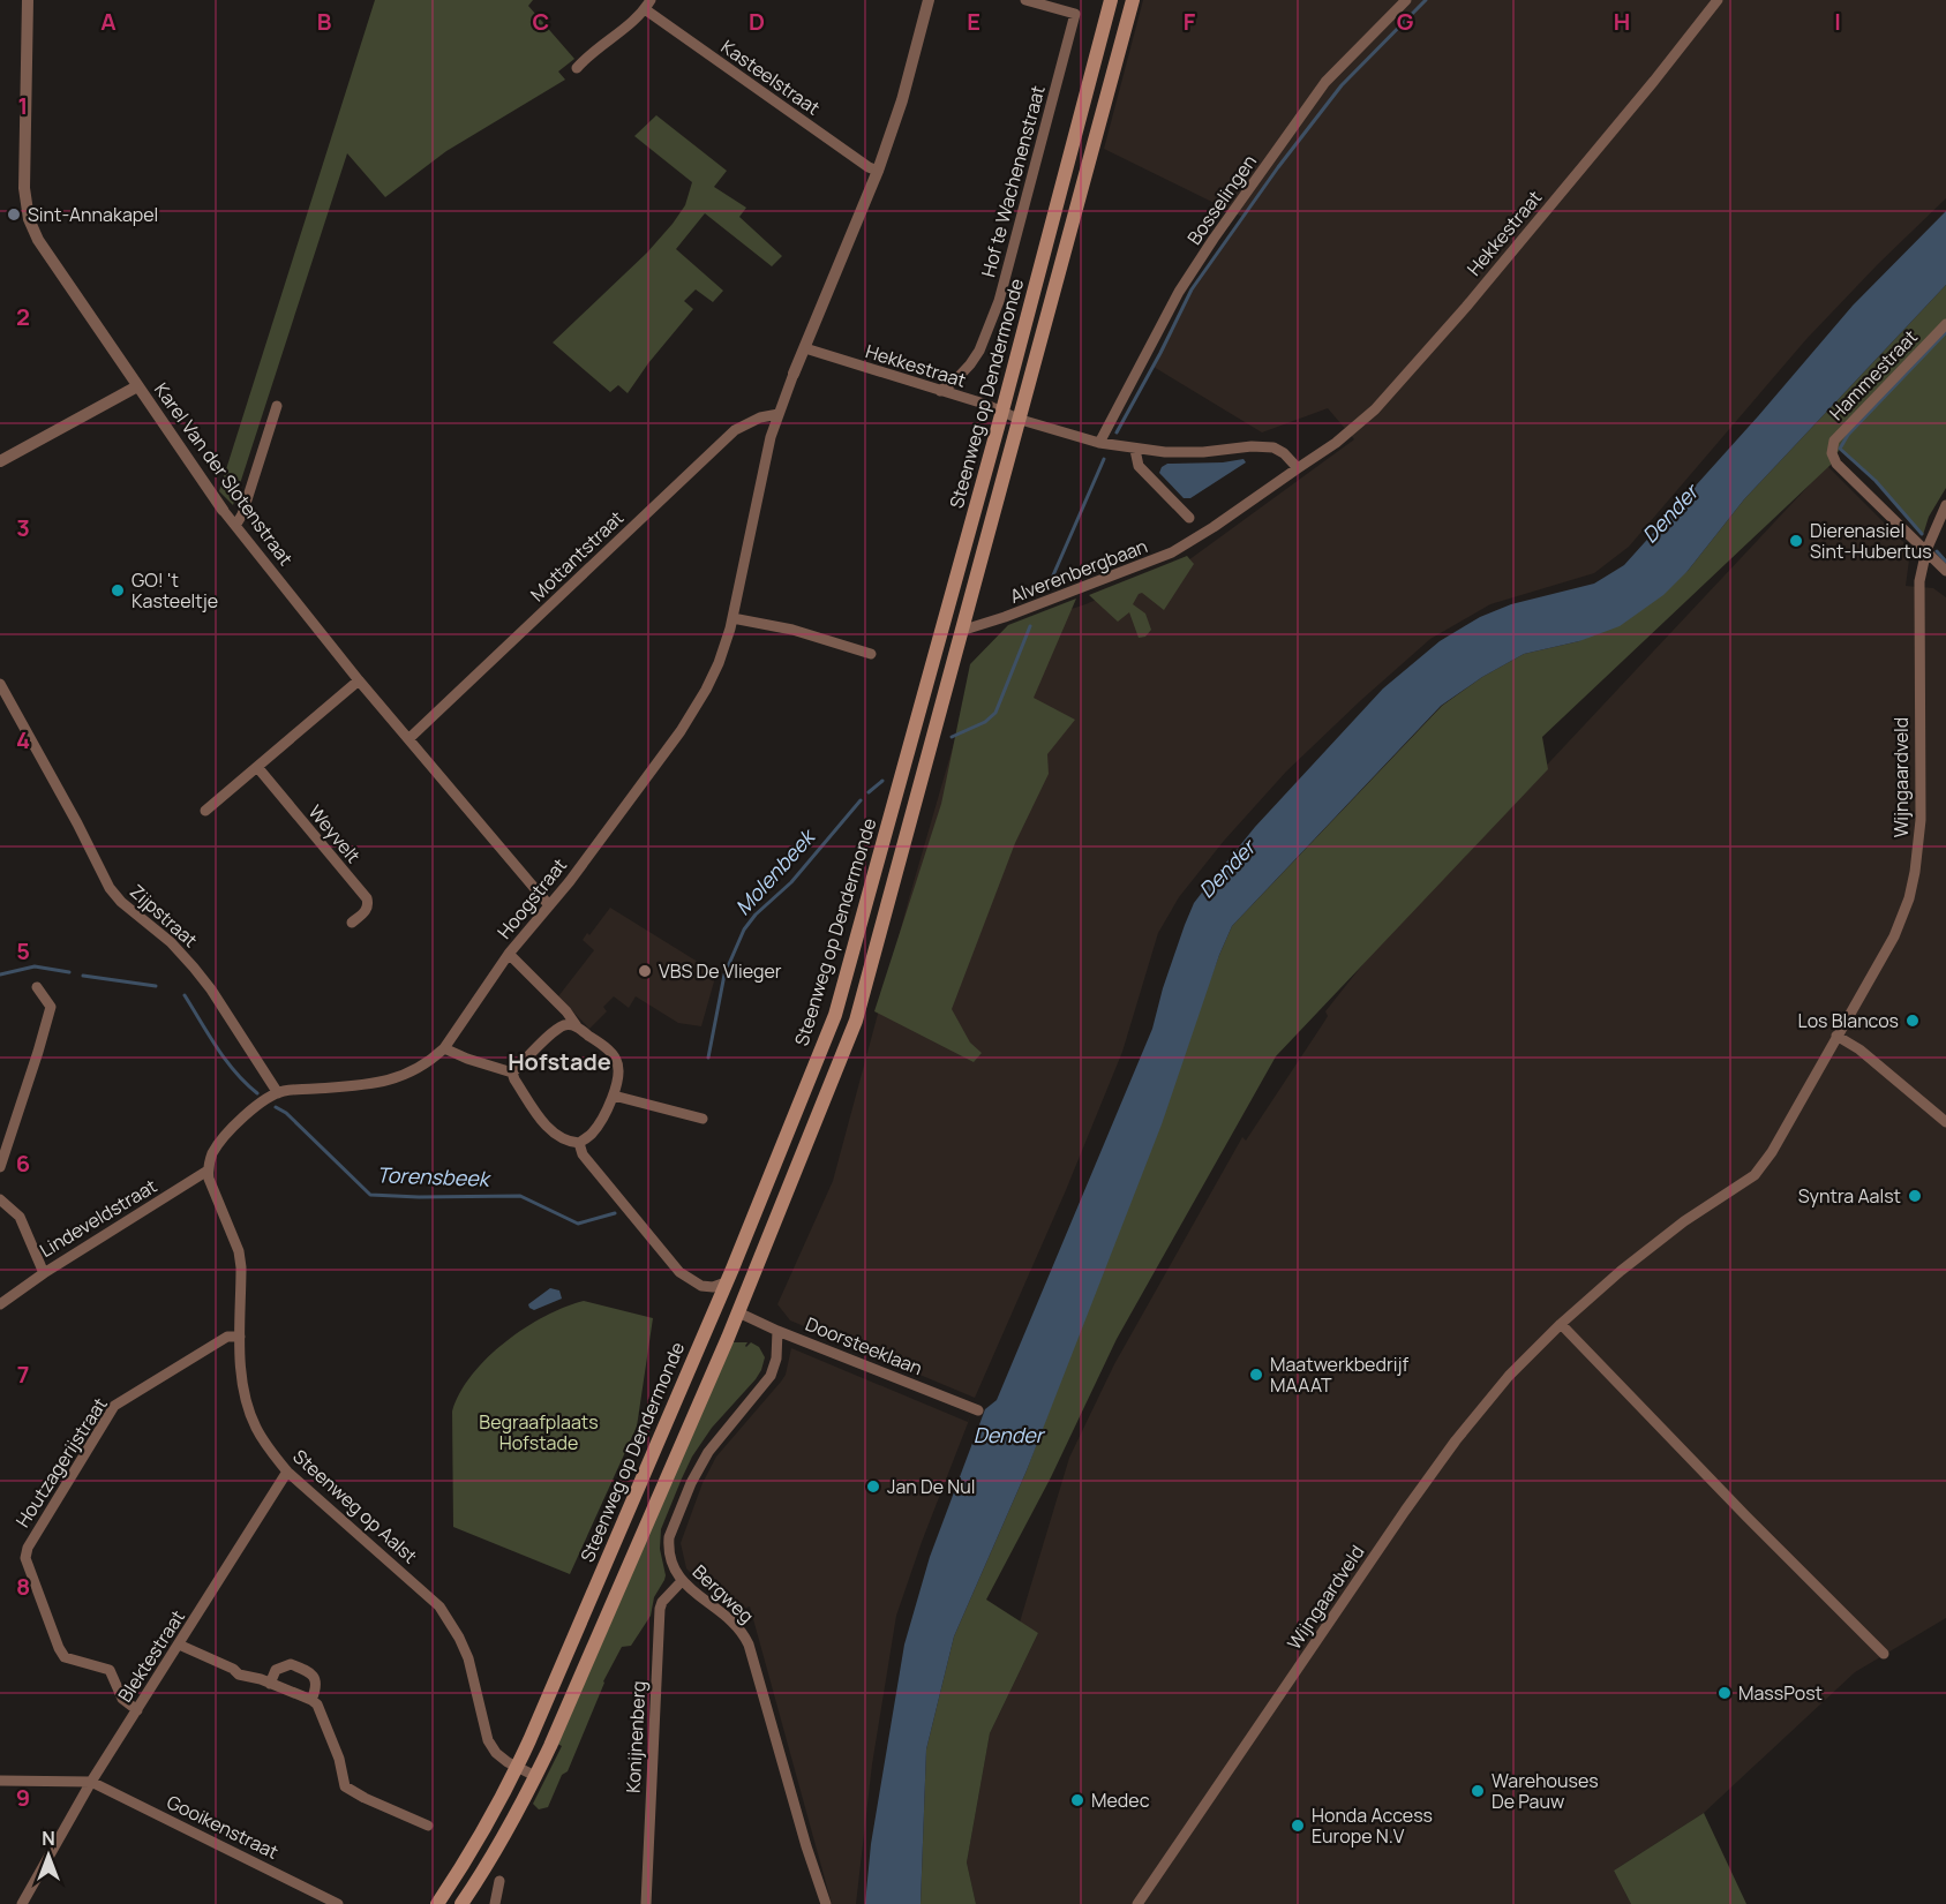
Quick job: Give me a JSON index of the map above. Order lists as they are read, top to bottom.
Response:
{
  "streets": {
    "main road": ["Steenweg op Dendermonde"],
    "street": [
      "Kasteelstraat",
      "Hof te Wachenenstraat",
      "Bosselingen",
      "Hekkestraat",
      "Hammestraat",
      "Karel Van der Slotenstraat",
      "Mottantstraat",
      "Alverenbergbaan",
      "Wijngaardveld",
      "Weyvelt",
      "Hoogstraat",
      "Zijpstraat",
      "Lindeveldstraat",
      "Doorsteeklaan",
      "Houtzagerijstraat",
      "Steenweg op Aalst",
      "Bergweg",
      "Blektestraat",
      "Konijnenberg",
      "Gooikenstraat"
    ]
  },
  "crossings": [
    ["Hof te Wachenenstraat", "Hekkestraat"],
    ["Bosselingen", "Hekkestraat"],
    ["Hekkestraat", "Steenweg op Dendermonde"],
    ["Hekkestraat", "Alverenbergbaan"],
    ["Hammestraat", "Wijngaardveld"],
    ["Steenweg op Dendermonde", "Steenweg op Aalst"],
    ["Karel Van der Slotenstraat", "Mottantstraat"],
    ["Karel Van der Slotenstraat", "Hoogstraat"],
    ["Mottantstraat", "Hoogstraat"],
    ["Hoogstraat", "Zijpstraat"],
    ["Lindeveldstraat", "Steenweg op Aalst"],
    ["Doorsteeklaan", "Bergweg"],
    ["Houtzagerijstraat", "Steenweg op Aalst"],
    ["Houtzagerijstraat", "Blektestraat"],
    ["Steenweg op Aalst", "Blektestraat"],
    ["Bergweg", "Konijnenberg"],
    ["Blektestraat", "Gooikenstraat"]
  ],
  "districts": ["Hofstade"],
  "water": ["Dender", "Molenbeek", "Torensbeek"],
  "parks": ["Begraafplaats Hofstade"],
  "places": [
    "Sint-Annakapel",
    "Dierenasiel Sint-Hubertus",
    "GO! 't Kasteeltje",
    "VBS De Vlieger",
    "Los Blancos",
    "Syntra Aalst",
    "Maatwerkbedrijf MAAAT",
    "Jan De Nul",
    "MassPost",
    "Warehouses De Pauw",
    "Medec",
    "Honda Access Europe N.V"
  ],
  "north": "top",
  "grid": {
    "columns": [
      "A",
      "B",
      "C",
      "D",
      "E",
      "F",
      "G",
      "H",
      "I"
    ],
    "rows": [
      "1",
      "2",
      "3",
      "4",
      "5",
      "6",
      "7",
      "8",
      "9"
    ]
  }
}
